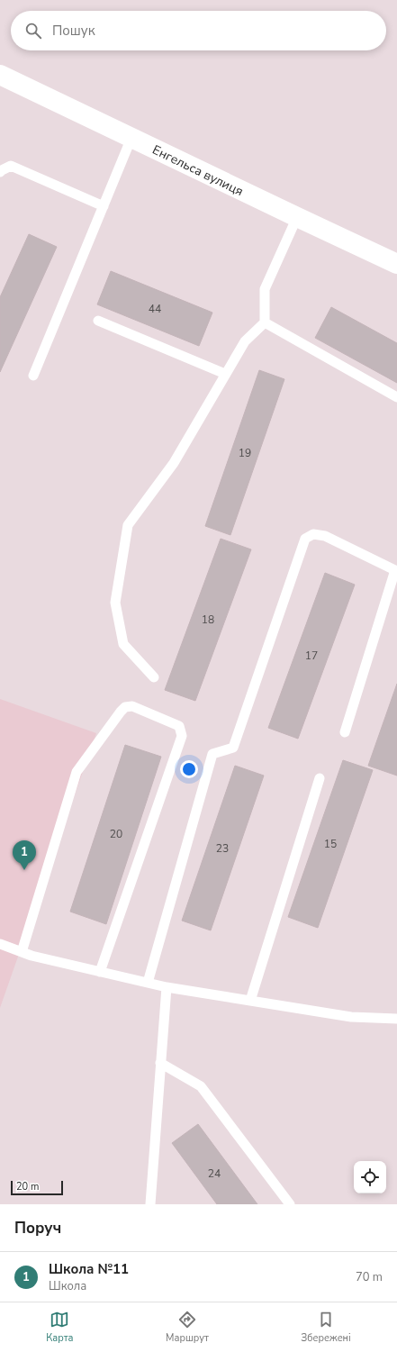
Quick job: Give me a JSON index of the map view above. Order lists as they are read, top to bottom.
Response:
{
  "streets": {
    "street": ["Енгельса вулиця"]
  },
  "house_numbers": [
    "44",
    "19",
    "18",
    "17",
    "20",
    "15",
    "23",
    "24"
  ],
  "scale_bar": "20 m",
  "page": {
    "search": "Пошук",
    "pins": "1",
    "scale": "20 m",
    "heading": "Поруч",
    "list": [
      {
        "mark": "1",
        "name": "Школа №11",
        "note": "Школа",
        "value": "70 m"
      }
    ],
    "nav": ["Карта", "Маршрут", "Збережені"]
  }
}
